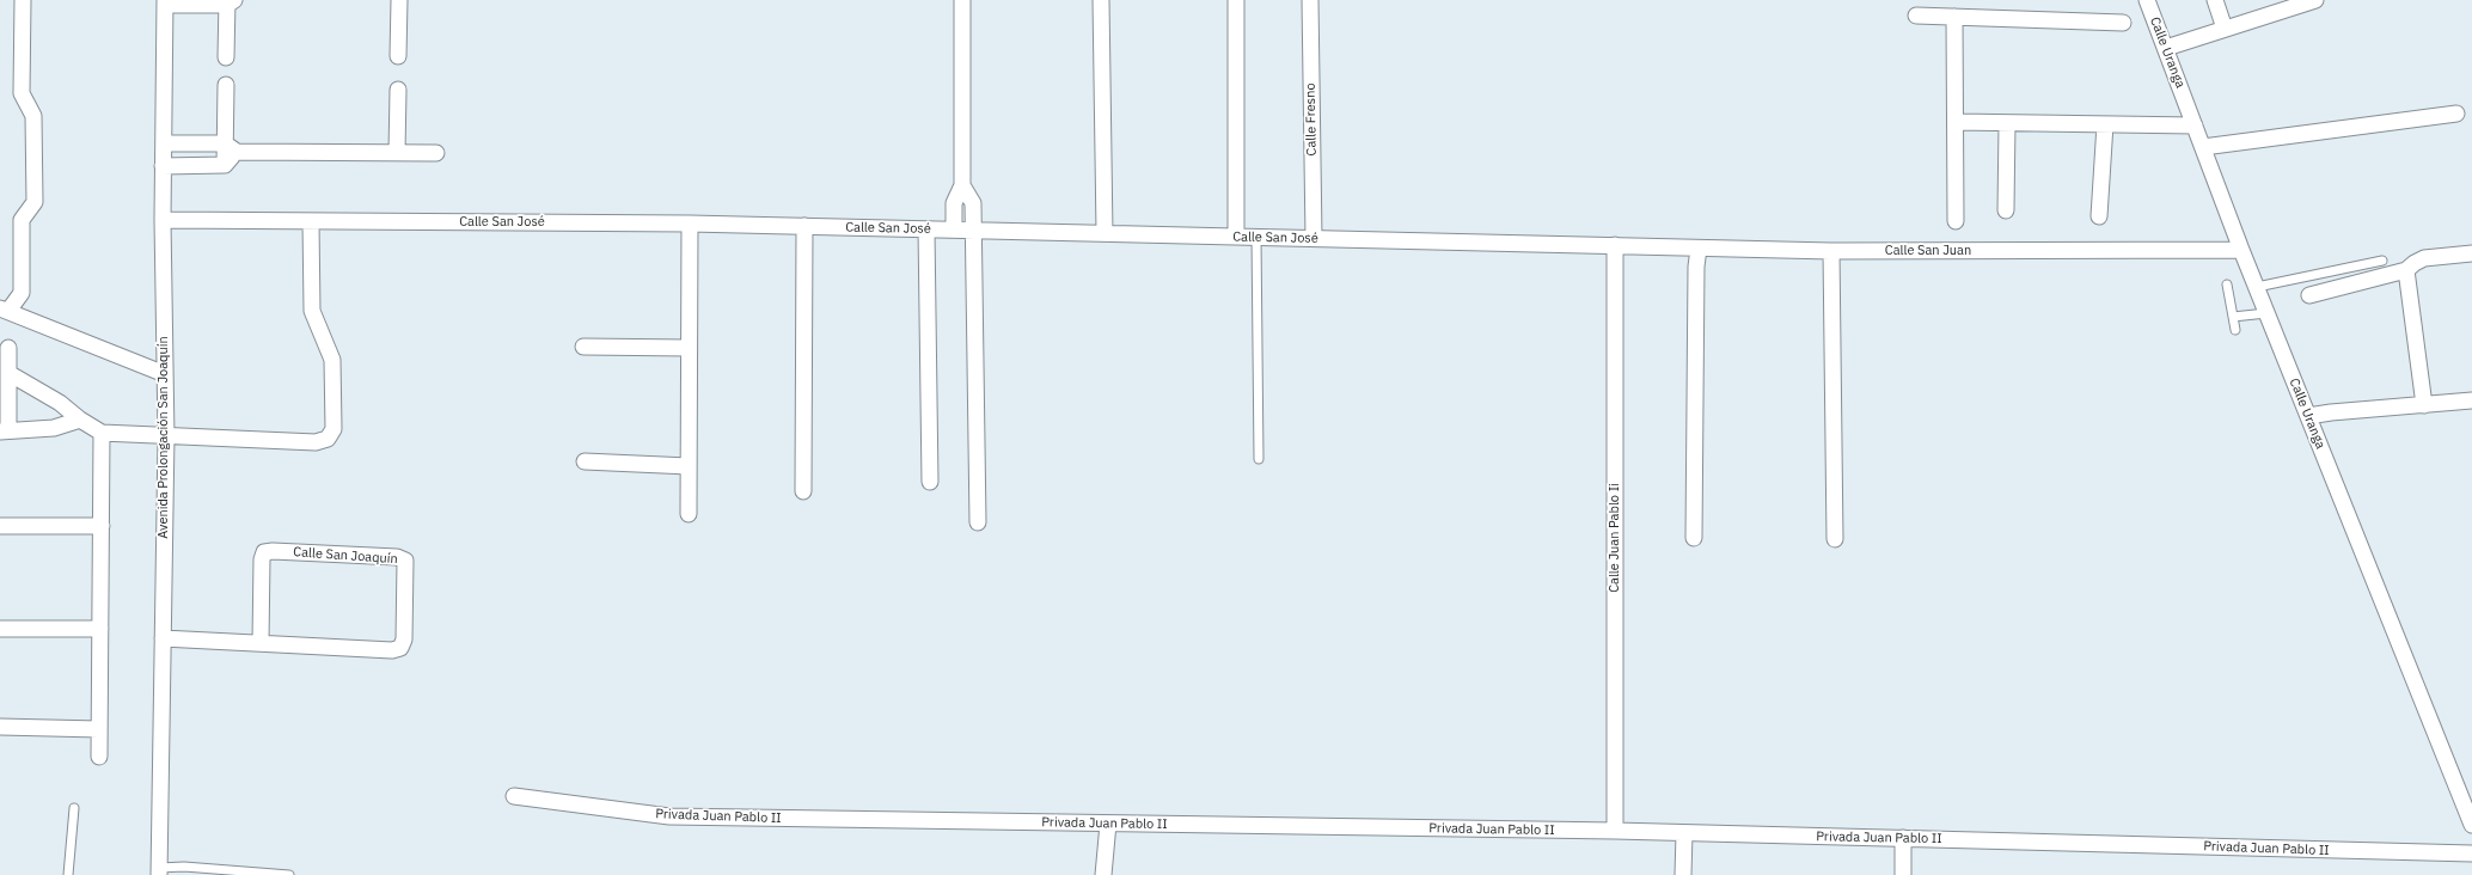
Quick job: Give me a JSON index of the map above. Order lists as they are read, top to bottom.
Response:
{
  "streets": {
    "street": [
      "Calle Uranga",
      "Calle Fresno",
      "Calle San José",
      "Calle San Juan",
      "Avenida Prolongación San Joaquín",
      "Calle Juan Pablo Ii",
      "Calle San Joaquín",
      "Privada Juan Pablo II"
    ]
  },
  "crossings": [
    ["Calle Uranga", "Calle San Juan"],
    ["Calle Fresno", "Calle San José"],
    ["Calle San José", "Calle San Juan"],
    ["Calle San José", "Avenida Prolongación San Joaquín"],
    ["Calle San José", "Calle Juan Pablo Ii"],
    ["Calle San Juan", "Calle Juan Pablo Ii"],
    ["Avenida Prolongación San Joaquín", "Calle San Joaquín"],
    ["Calle Juan Pablo Ii", "Privada Juan Pablo II"]
  ]
}
